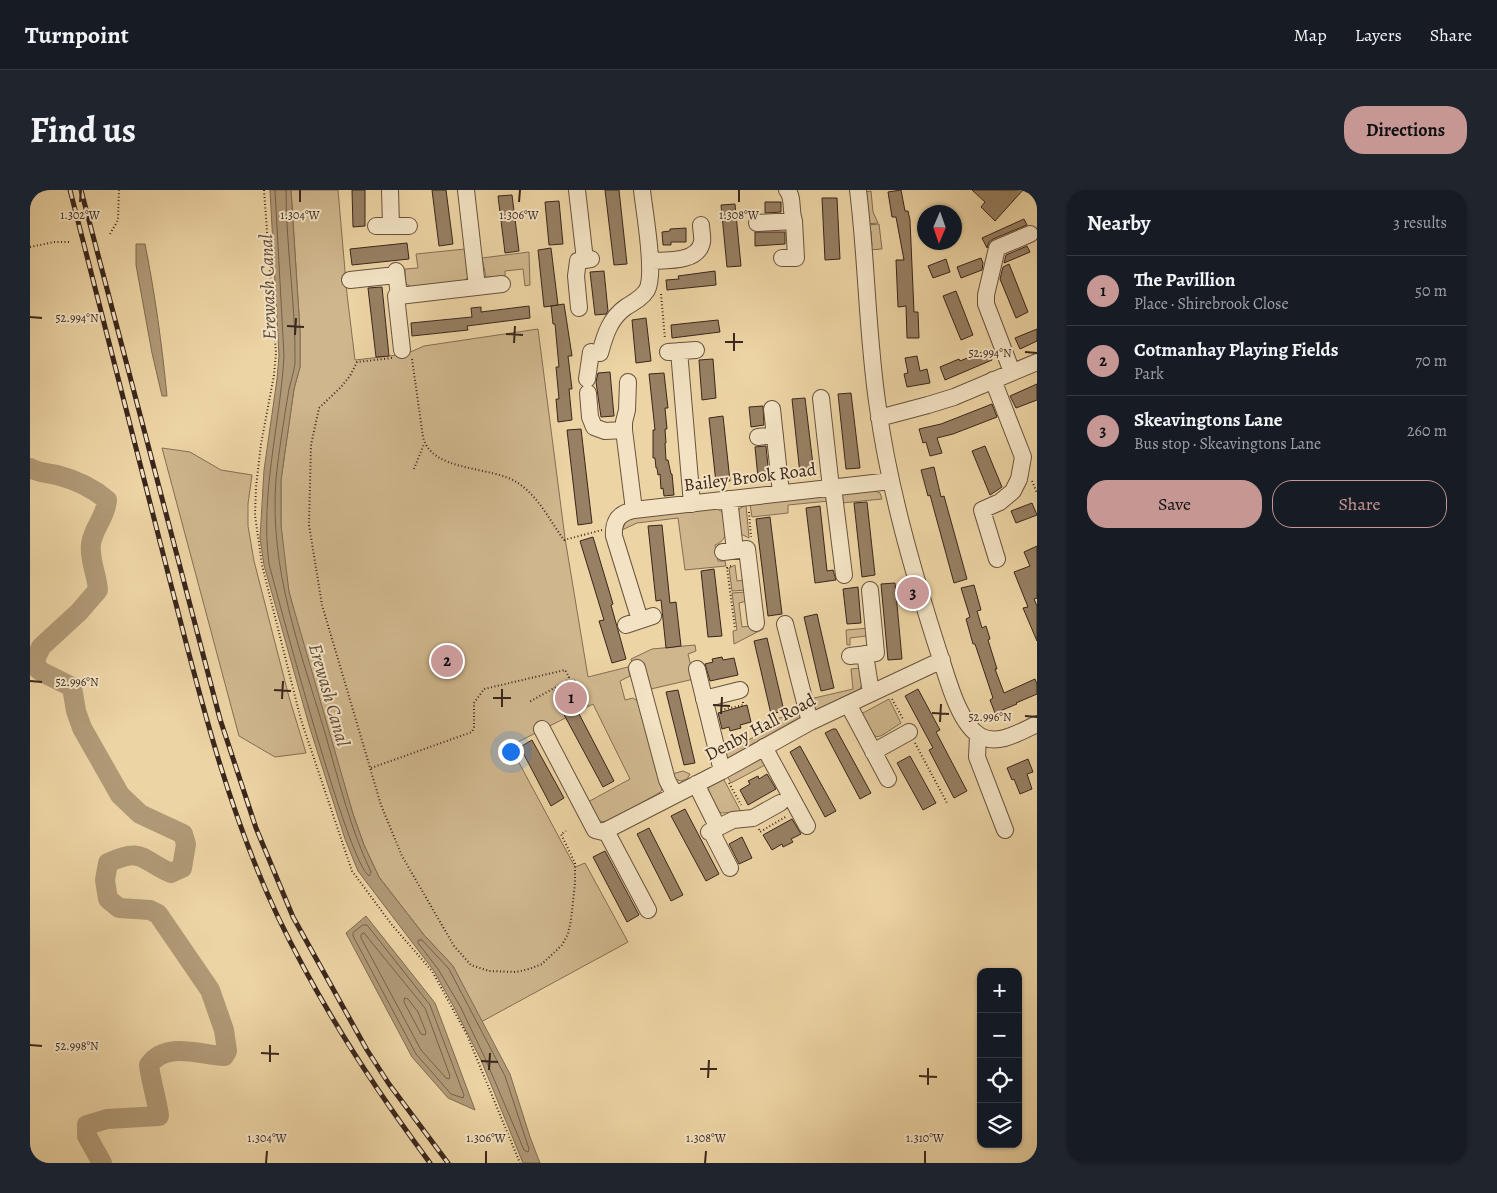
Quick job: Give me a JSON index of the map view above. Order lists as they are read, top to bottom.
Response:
{
  "streets": {
    "street": ["Bailey Brook Road", "Denby Hall Road"]
  },
  "water": ["Erewash Canal"],
  "north": "bottom",
  "page": {
    "header": "Turnpoint",
    "nav": ["Map", "Layers", "Share"],
    "title": "Find us",
    "buttons": [
      "Directions",
      ["Save", "Share"]
    ],
    "heading": ["Nearby", "3 results"],
    "list": [
      {
        "mark": "1",
        "name": "The Pavillion",
        "note": "Place · Shirebrook Close",
        "value": "50 m"
      },
      {
        "mark": "2",
        "name": "Cotmanhay Playing Fields",
        "note": "Park",
        "value": "70 m"
      },
      {
        "mark": "3",
        "name": "Skeavingtons Lane",
        "note": "Bus stop · Skeavingtons Lane",
        "value": "260 m"
      }
    ],
    "pins": ["3", "2", "1"],
    "map_buttons": ["+", "−"]
  },
  "coordinates": [
    "1.302°W",
    "1.304°W",
    "1.306°W",
    "1.308°W",
    "52.994°N",
    "52.996°N",
    "52.998°N",
    "1.310°W"
  ]
}
